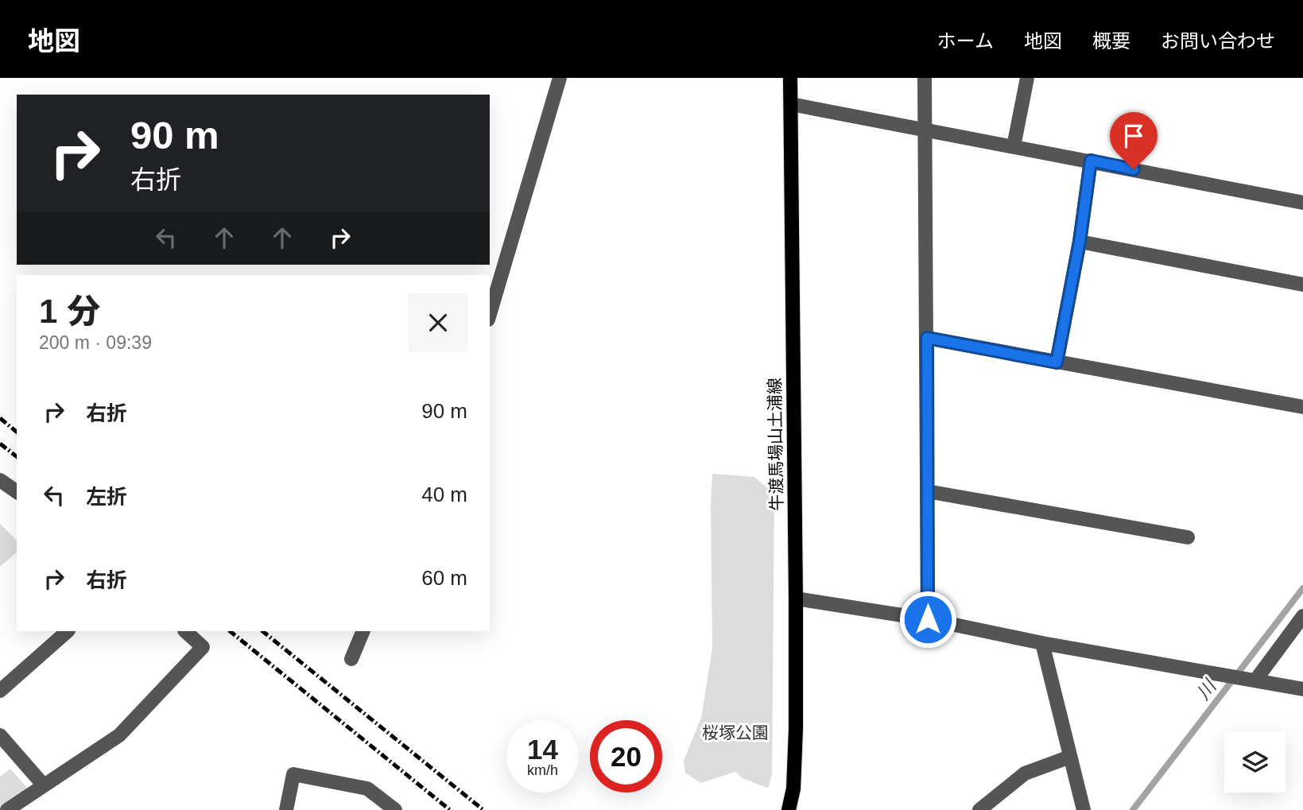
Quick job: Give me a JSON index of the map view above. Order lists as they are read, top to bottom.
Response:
{
  "streets": {
    "main road": ["牛渡馬場山土浦線"]
  },
  "water": ["川"],
  "parks": ["桜塚公園"],
  "page": {
    "header": "地図",
    "nav": [
      "ホーム",
      "地図",
      "概要",
      "お問い合わせ"
    ],
    "turn": ["90 m", "右折"],
    "heading": ["1 分", "200 m · 09:39"],
    "list": [
      {
        "name": "右折",
        "value": "90 m"
      },
      {
        "name": "左折",
        "value": "40 m"
      },
      {
        "name": "右折",
        "value": "60 m"
      }
    ],
    "speed": "14 km/h",
    "limit": "20"
  }
}
